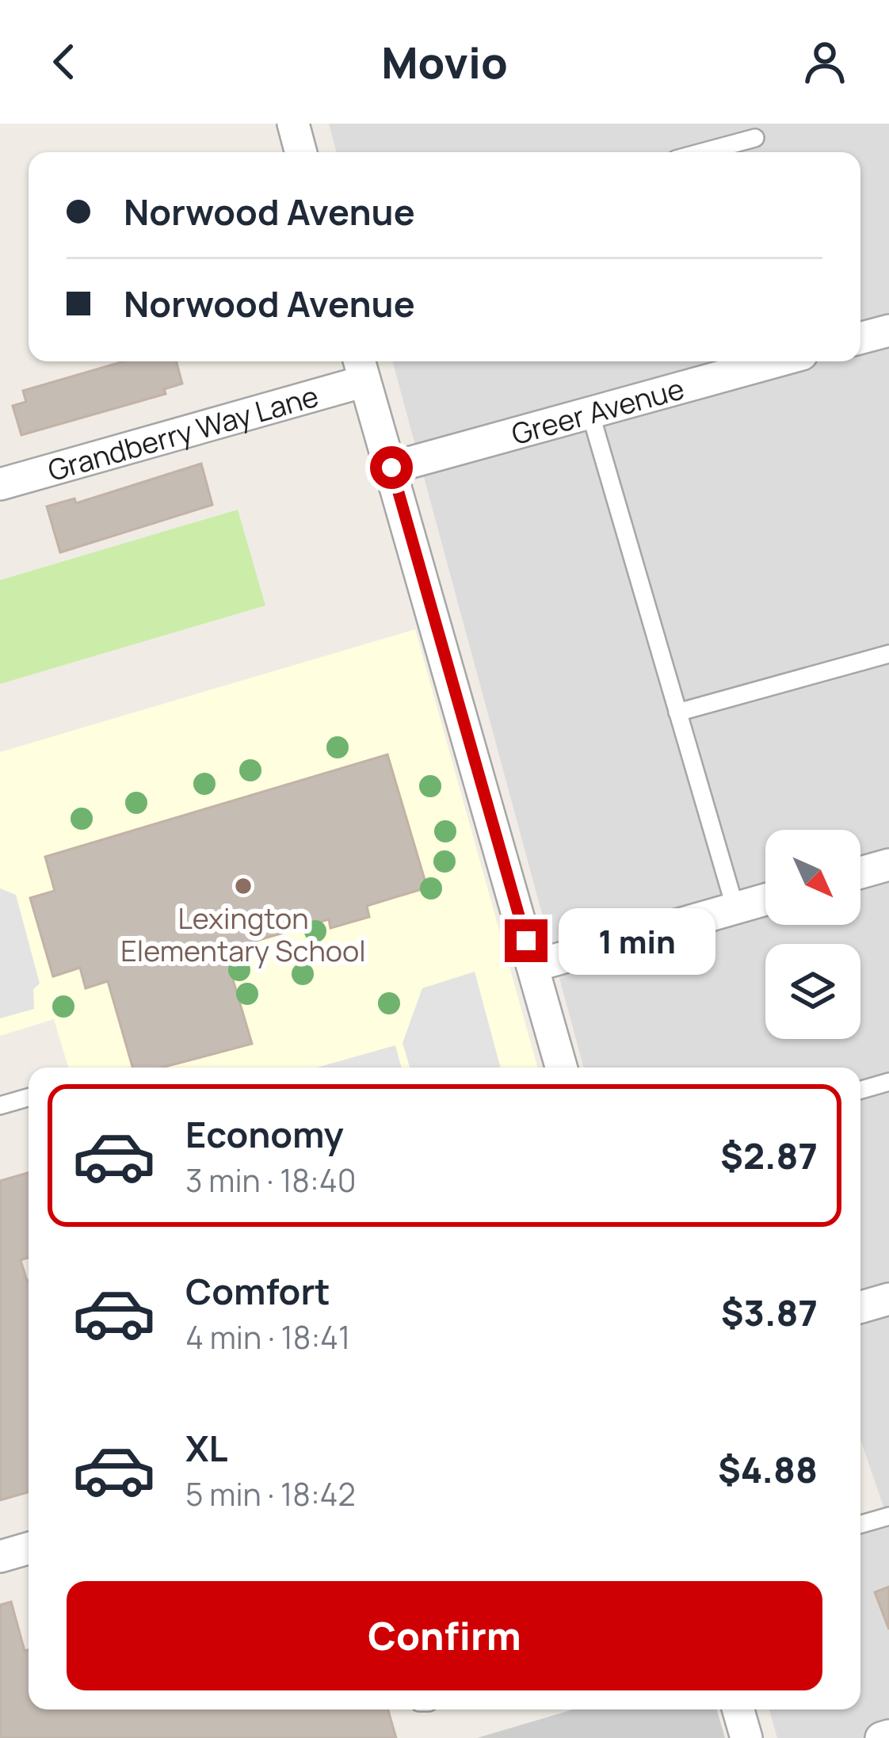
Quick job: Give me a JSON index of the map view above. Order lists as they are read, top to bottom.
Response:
{
  "streets": {
    "street": ["Greer Avenue", "Grandberry Way Lane"]
  },
  "places": ["Lexington Elementary School"],
  "north": "bottom right",
  "page": {
    "header": "Movio",
    "banner": ["Norwood Avenue", "Norwood Avenue"],
    "bubble": "1 min",
    "list": [
      {
        "name": "Economy",
        "note": "3 min · 18:40",
        "value": "$2.87"
      },
      {
        "name": "Comfort",
        "note": "4 min · 18:41",
        "value": "$3.87"
      },
      {
        "name": "XL",
        "note": "5 min · 18:42",
        "value": "$4.88"
      }
    ],
    "buttons": "Confirm"
  }
}
